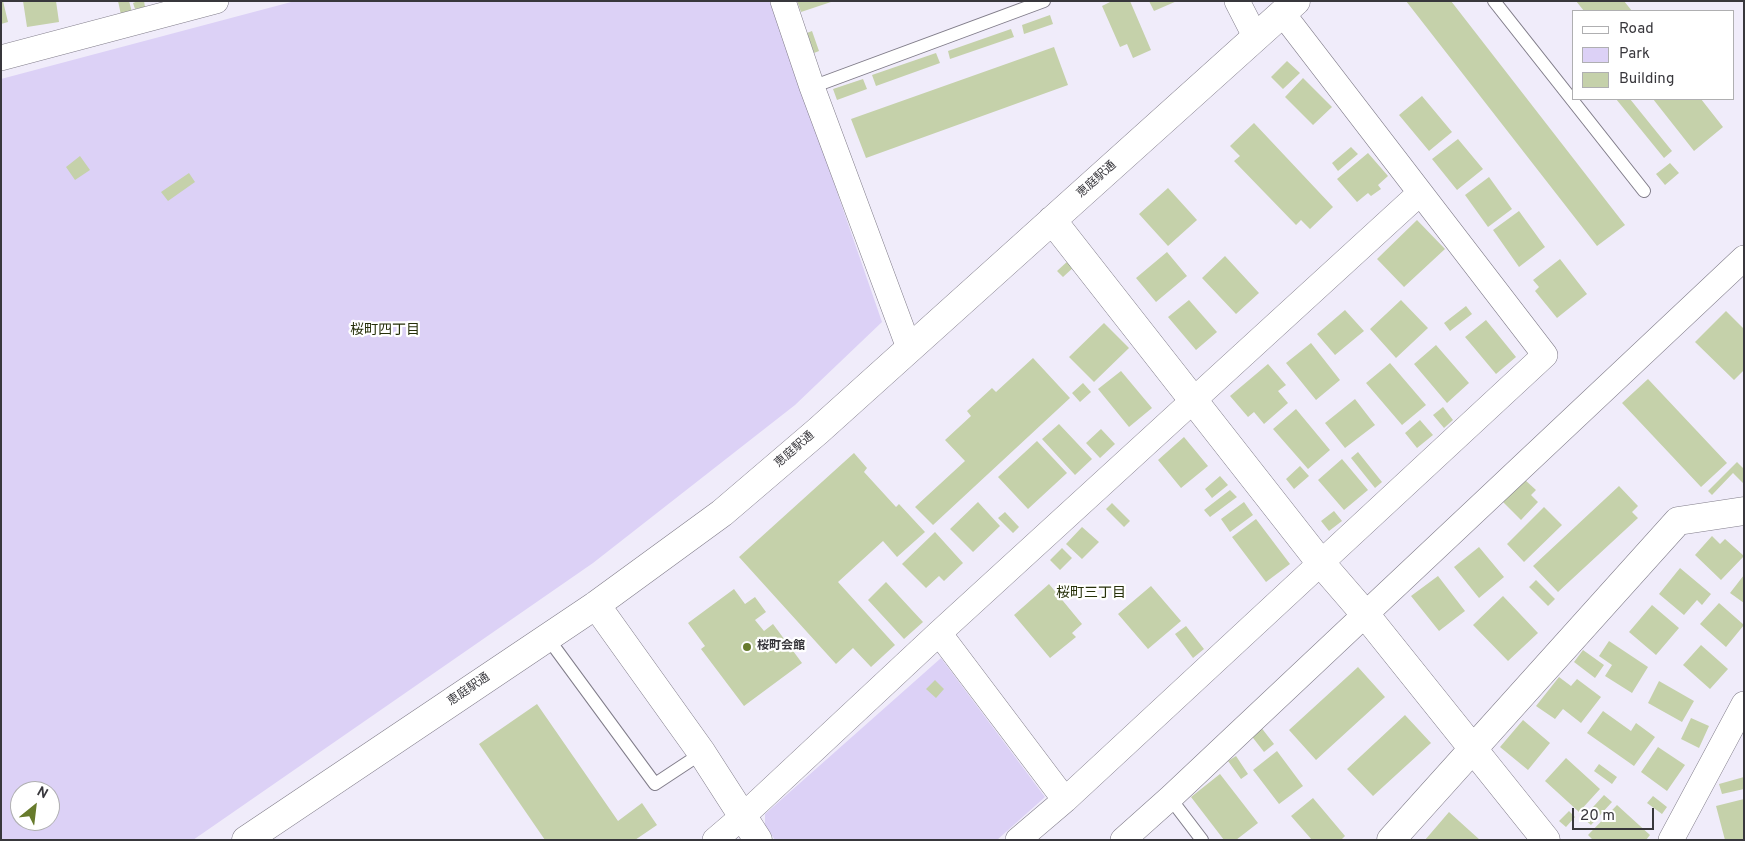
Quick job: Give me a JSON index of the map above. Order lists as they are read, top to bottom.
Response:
{
  "streets": {
    "street": ["恵庭駅通"]
  },
  "districts": ["桜町四丁目", "桜町三丁目"],
  "places": ["桜町会館"],
  "legend": ["Road", "Park", "Building"],
  "scale_bar": "20 m",
  "north": "top right"
}
